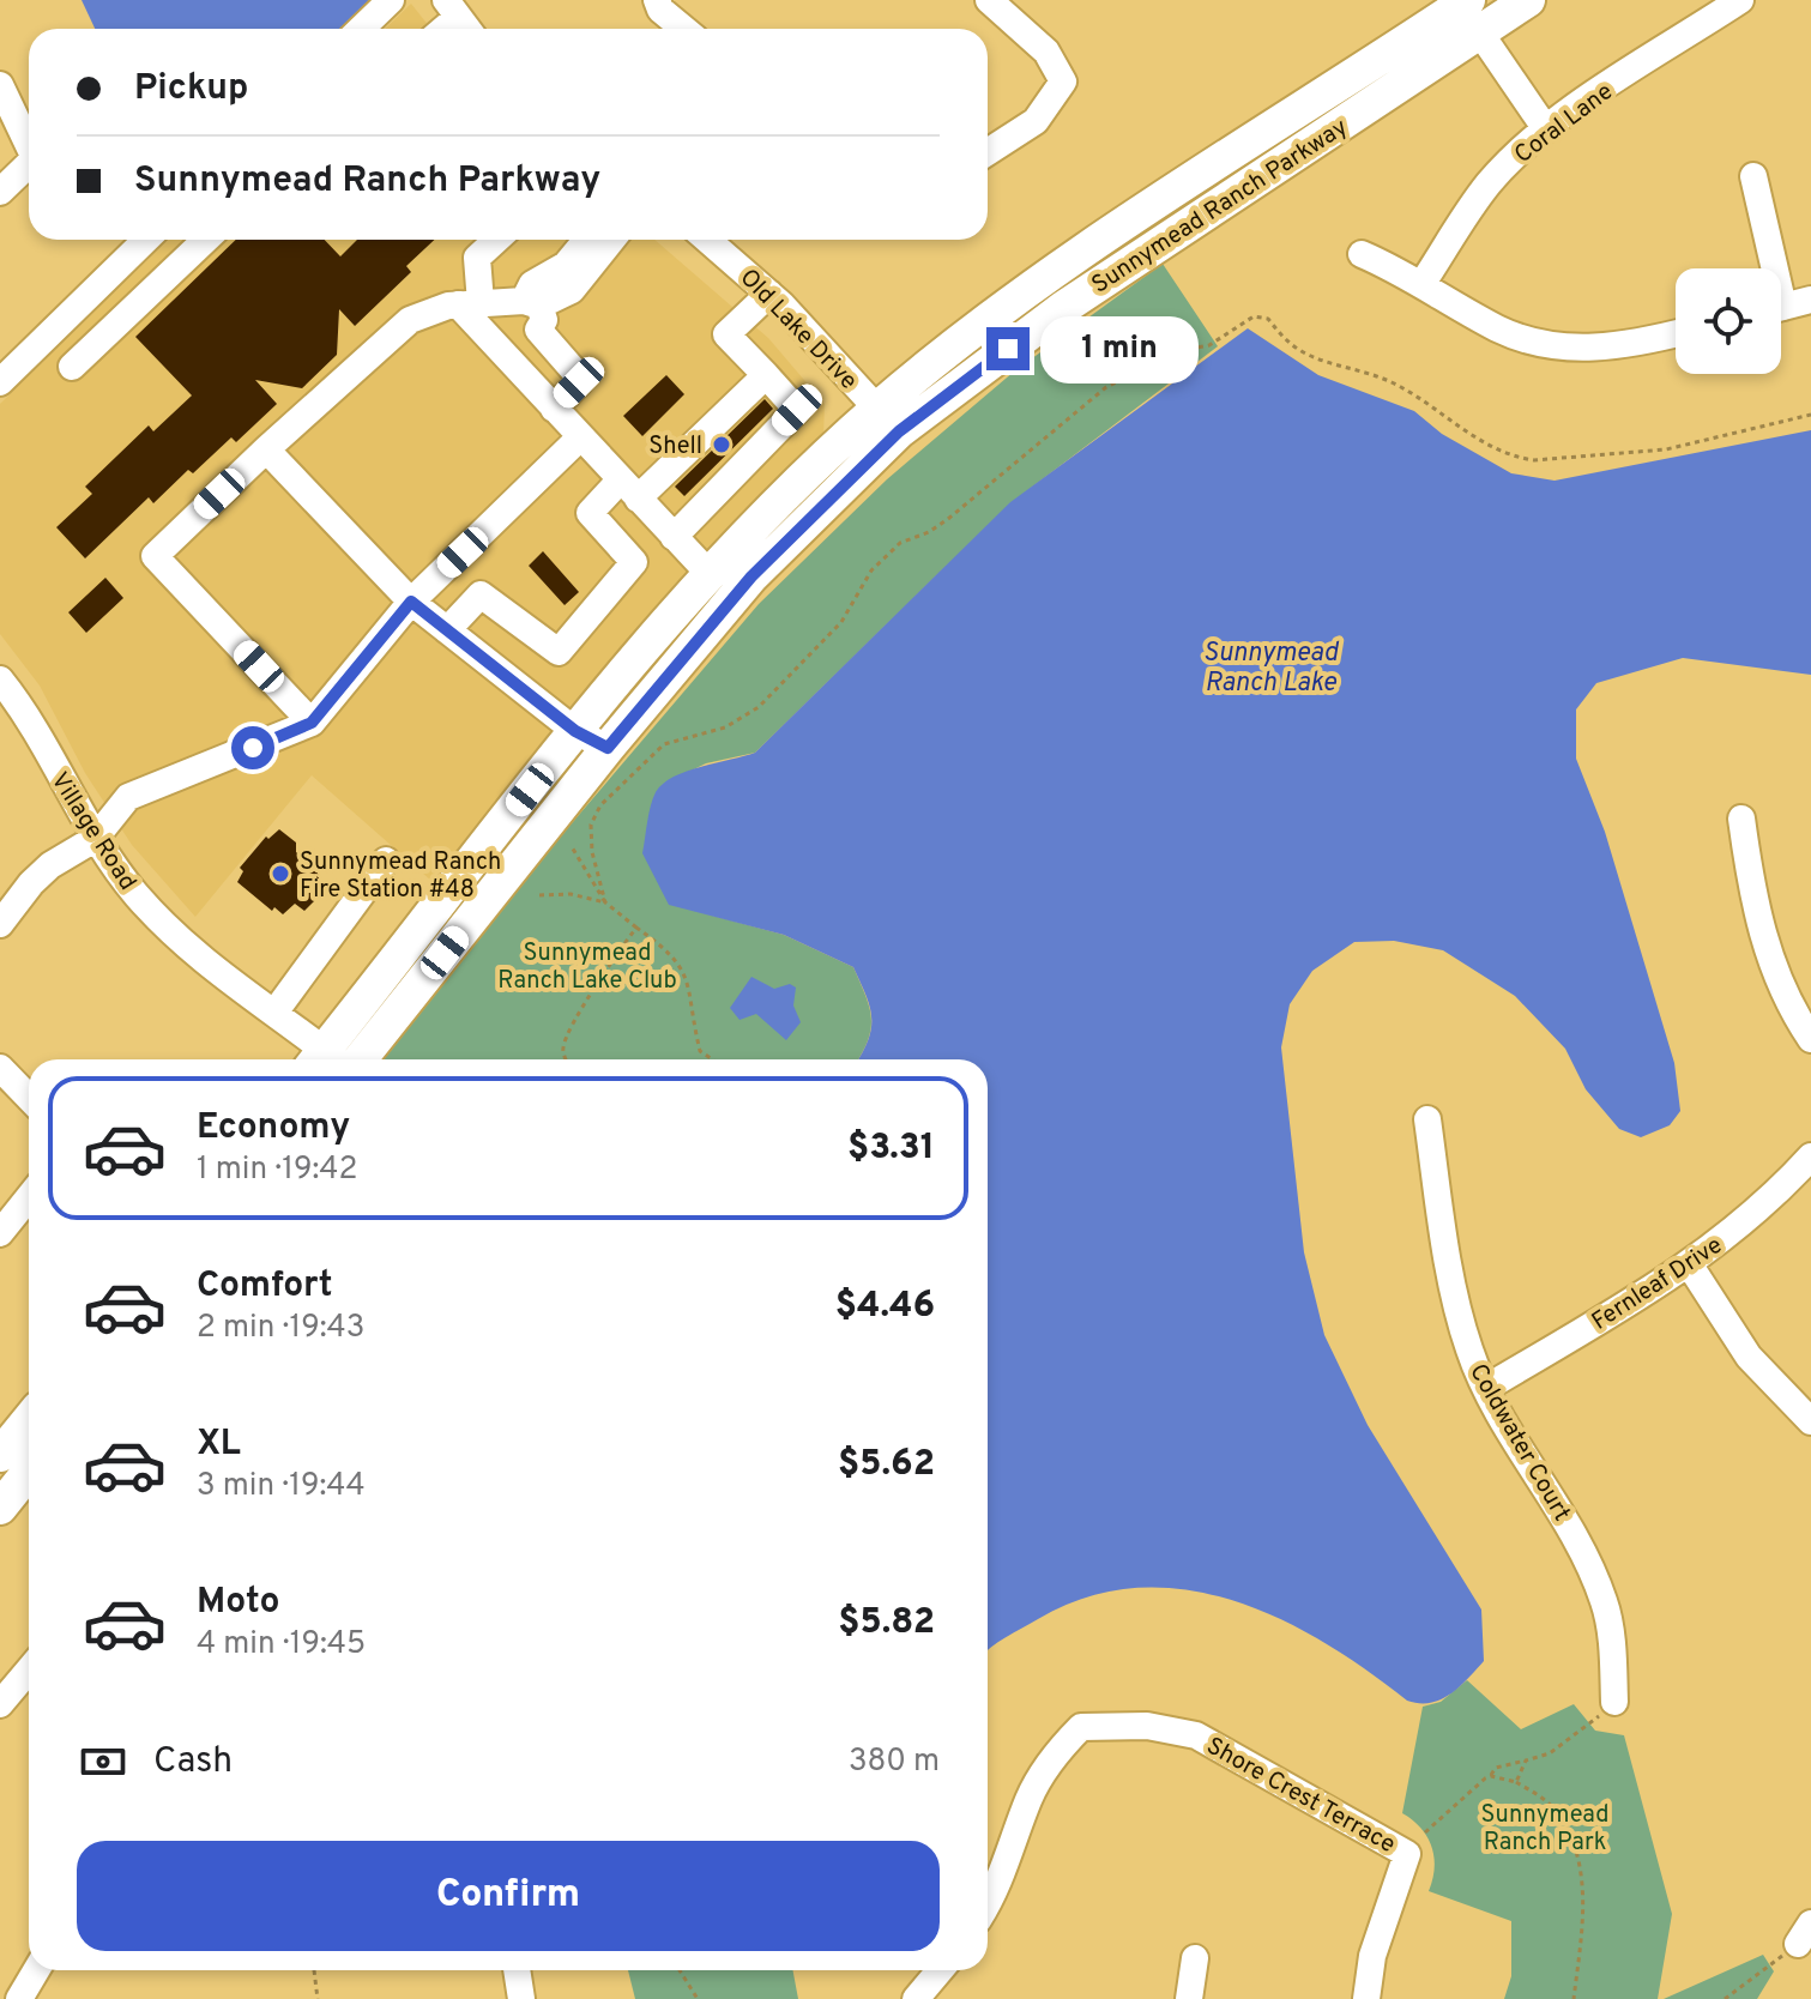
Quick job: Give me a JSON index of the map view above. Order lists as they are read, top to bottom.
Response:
{
  "streets": {
    "main road": ["Sunnymead Ranch Parkway"],
    "street": [
      "Coral Lane",
      "Old Lake Drive",
      "Village Road",
      "Fernleaf Drive",
      "Coldwater Court",
      "Shore Crest Terrace"
    ]
  },
  "crossings": [
    ["Sunnymead Ranch Parkway", "Old Lake Drive"],
    ["Fernleaf Drive", "Coldwater Court"]
  ],
  "water": ["Sunnymead Ranch Lake"],
  "parks": ["Sunnymead Ranch Lake Club", "Sunnymead Ranch Park"],
  "places": ["Shell", "Sunnymead Ranch Fire Station #48"],
  "page": {
    "banner": ["Pickup", "Sunnymead Ranch Parkway"],
    "bubble": "1 min",
    "list": [
      {
        "name": "Economy",
        "note": "1 min · 19:42",
        "value": "$3.31"
      },
      {
        "name": "Comfort",
        "note": "2 min · 19:43",
        "value": "$4.46"
      },
      {
        "name": "XL",
        "note": "3 min · 19:44",
        "value": "$5.62"
      },
      {
        "name": "Moto",
        "note": "4 min · 19:45",
        "value": "$5.82"
      }
    ],
    "pay": ["Cash", "380 m"],
    "buttons": "Confirm"
  }
}
